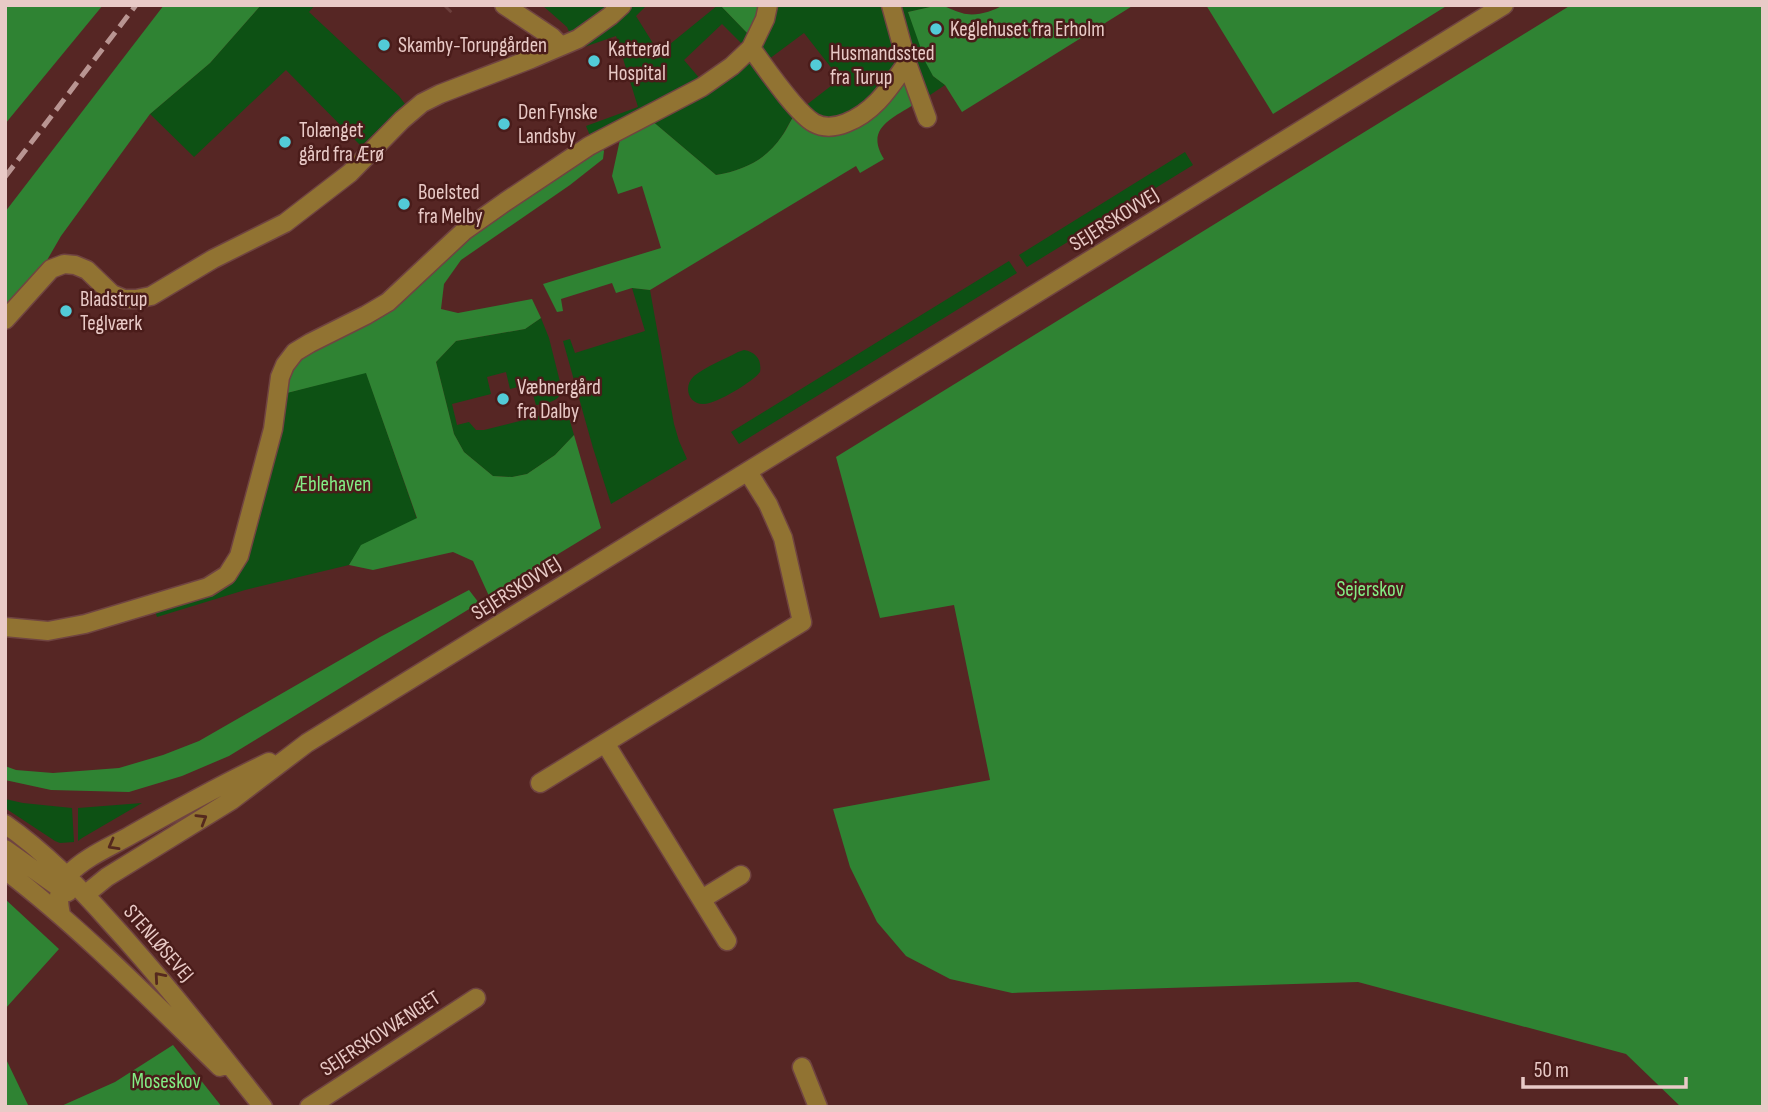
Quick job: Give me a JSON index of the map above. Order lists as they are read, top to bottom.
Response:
{
  "streets": {
    "street": ["SEJERSKOVVEJ", "STENLØSEVEJ", "SEJERSKOVVÆNGET"]
  },
  "crossings": [
    ["SEJERSKOVVEJ", "STENLØSEVEJ"]
  ],
  "parks": ["Æblehaven", "Sejerskov", "Moseskov"],
  "places": [
    "Keglehuset fra Erholm",
    "Skamby-Torupgården",
    "Katterød Hospital",
    "Husmandssted fra Turup",
    "Den Fynske Landsby",
    "Tolænget gård fra Ærø",
    "Boelsted fra Melby",
    "Bladstrup Teglværk",
    "Væbnergård fra Dalby"
  ],
  "scale_bar": "50 m"
}
